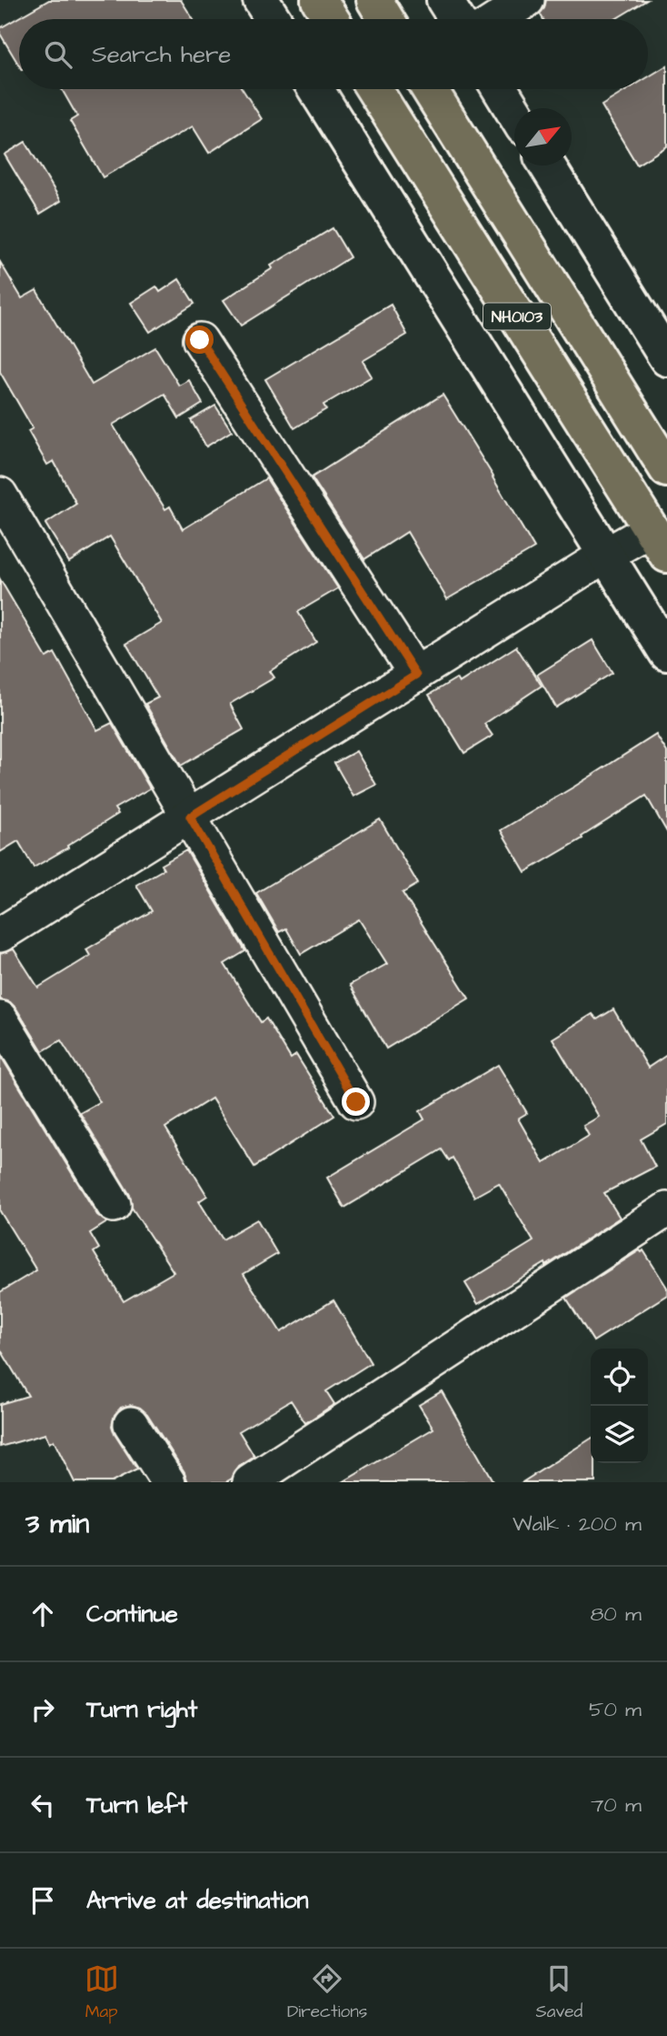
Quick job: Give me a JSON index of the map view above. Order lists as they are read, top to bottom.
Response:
{
  "streets": {
    "highway": ["NH0103"]
  },
  "north": "top right",
  "page": {
    "search": "Search here",
    "heading": ["3 min", "Walk · 200 m"],
    "list": [
      ["Continue", "80 m"],
      ["Turn right", "50 m"],
      ["Turn left", "70 m"],
      "Arrive at destination"
    ],
    "nav": ["Map", "Directions", "Saved"]
  }
}
